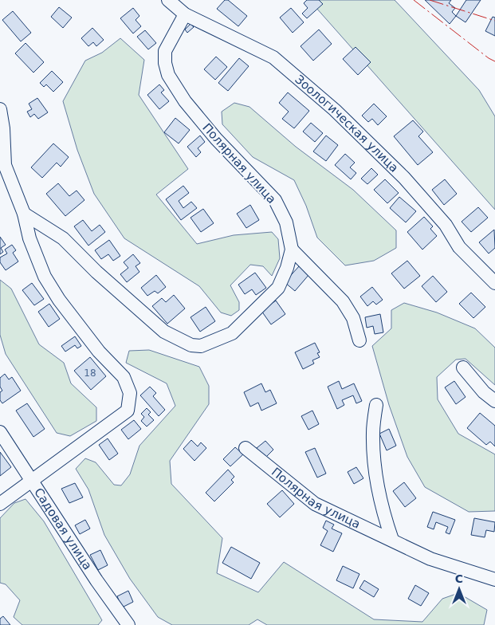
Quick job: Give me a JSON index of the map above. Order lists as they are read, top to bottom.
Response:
{
  "streets": {
    "street": ["Зоологическая улица", "Полярная улица", "Садовая улица"]
  },
  "crossings": [
    ["Зоологическая улица", "Полярная улица"]
  ],
  "house_numbers": ["18"],
  "north": "top"
}
